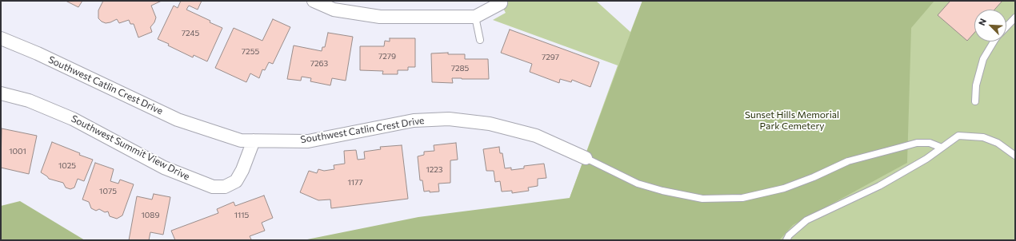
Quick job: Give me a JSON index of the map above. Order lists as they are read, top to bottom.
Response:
{
  "streets": {
    "street": ["Southwest Catlin Crest Drive", "Southwest Summit View Drive"]
  },
  "crossings": [
    ["Southwest Catlin Crest Drive", "Southwest Summit View Drive"]
  ],
  "parks": ["Sunset Hills Memorial Park Cemetery"],
  "house_numbers": [
    "7245",
    "7255",
    "7279",
    "7297",
    "7263",
    "7285",
    "1001",
    "1025",
    "1223",
    "1177",
    "1075",
    "1089",
    "1115"
  ],
  "north": "top left"
}
